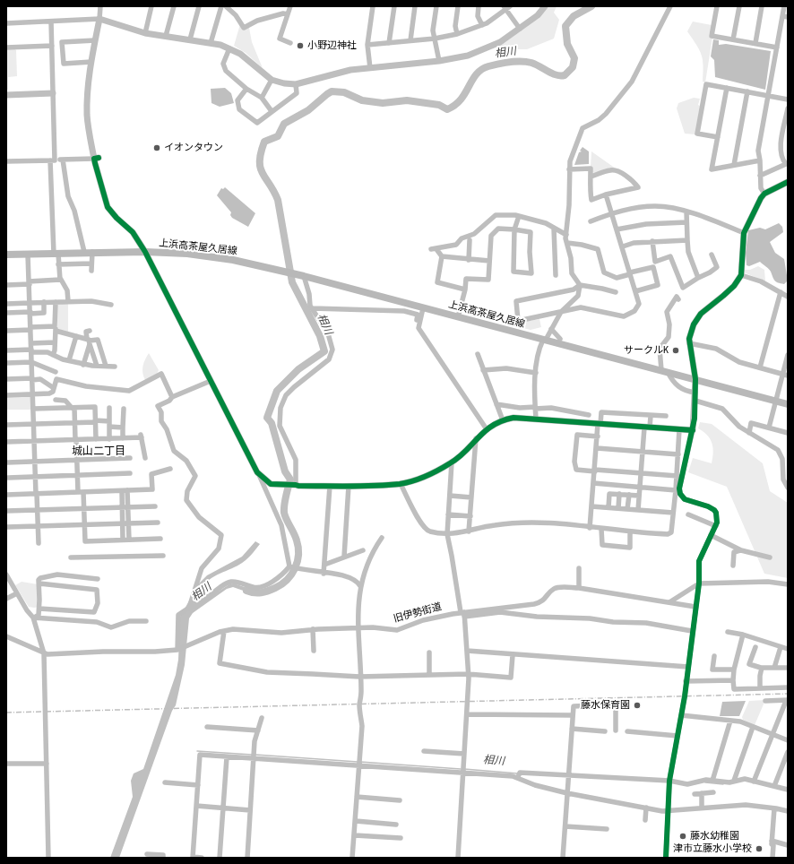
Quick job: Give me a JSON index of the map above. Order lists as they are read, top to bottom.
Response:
{
  "streets": {
    "main road": ["上浜高茶屋久居線"],
    "street": ["旧伊勢街道"]
  },
  "districts": ["城山二丁目"],
  "water": ["相川"],
  "places": [
    "小野辺神社",
    "イオンタウン",
    "サークルK",
    "藤水保育園",
    "藤水幼稚園",
    "津市立藤水小学校"
  ]
}
